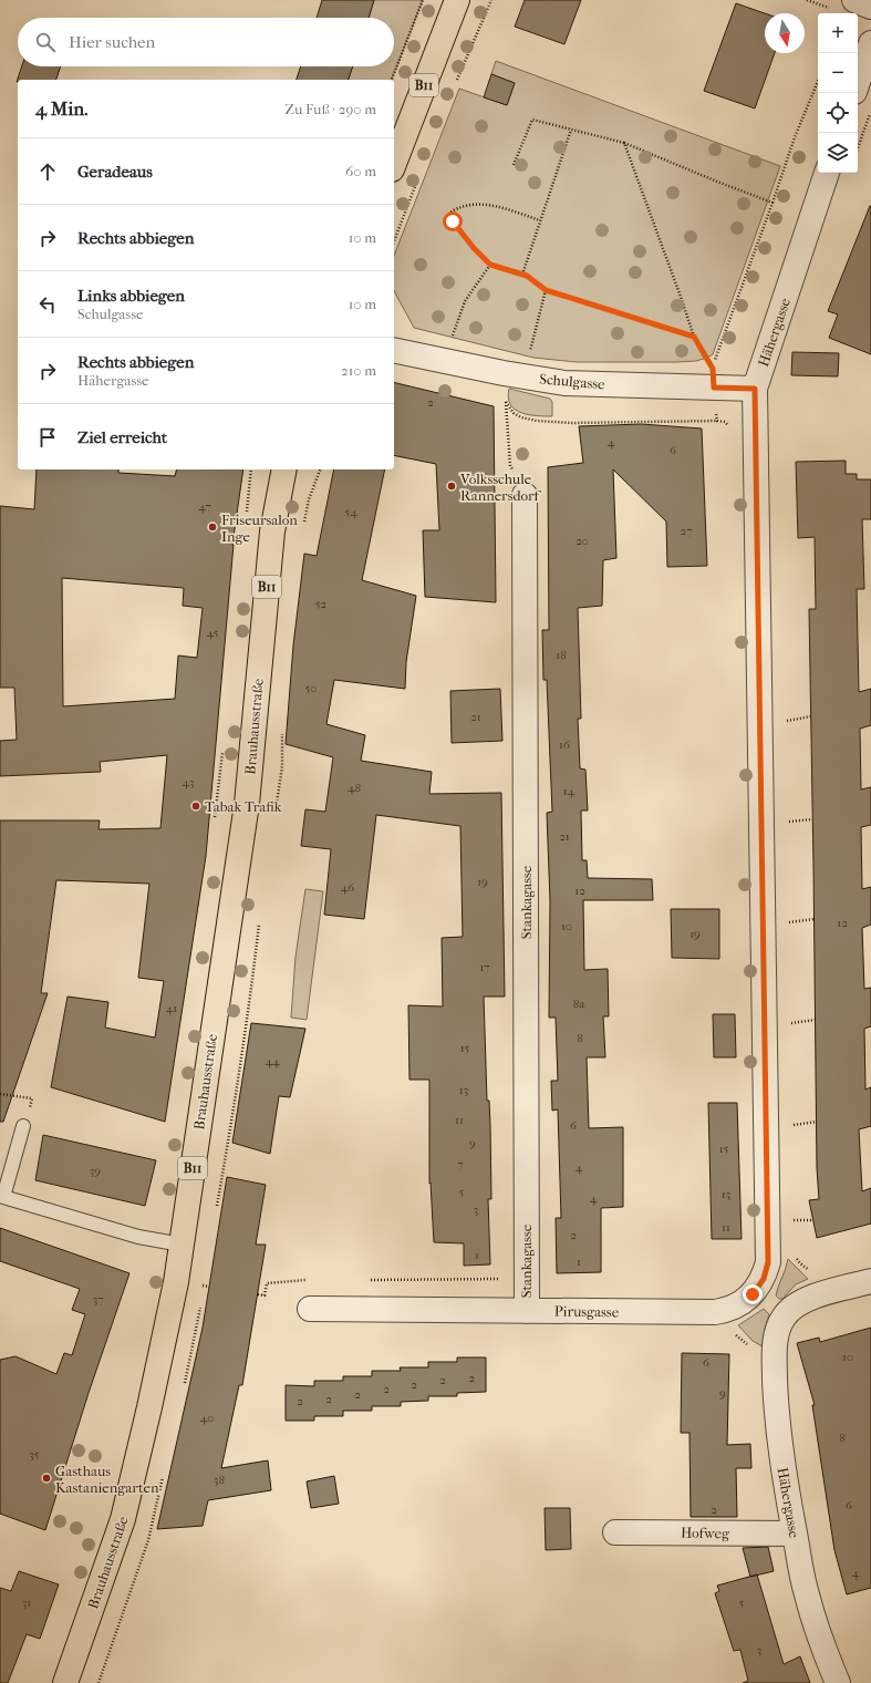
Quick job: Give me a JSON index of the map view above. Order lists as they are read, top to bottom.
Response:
{
  "streets": {
    "main road": ["B11", "Brauhausstraße"],
    "street": [
      "Hähergasse",
      "Schulgasse",
      "Stankagasse",
      "Pirusgasse",
      "Hofweg"
    ]
  },
  "crossings": [
    ["Hähergasse", "Schulgasse"],
    ["Hähergasse", "Pirusgasse"],
    ["Hähergasse", "Hofweg"],
    ["Stankagasse", "Pirusgasse"]
  ],
  "places": [
    "Volksschule Rannersdorf",
    "Friseursalon Inge",
    "Tabak Trafik",
    "Gasthaus Kastaniengarten"
  ],
  "house_numbers": [
    "2",
    "4",
    "6",
    "47",
    "54",
    "27",
    "20",
    "52",
    "45",
    "18",
    "50",
    "21",
    "16",
    "43",
    "48",
    "14",
    "21",
    "19",
    "46",
    "12",
    "12",
    "10",
    "19",
    "17",
    "8a",
    "41",
    "8",
    "15",
    "44",
    "13",
    "11",
    "6",
    "9",
    "15",
    "7",
    "4",
    "39",
    "5",
    "13",
    "4",
    "3",
    "11",
    "2",
    "1",
    "1",
    "37",
    "10",
    "6",
    "2",
    "2",
    "2",
    "2",
    "9",
    "2",
    "2",
    "2",
    "40",
    "8",
    "35",
    "38",
    "6",
    "2",
    "4",
    "31",
    "5",
    "3"
  ],
  "north": "bottom",
  "page": {
    "map_buttons": ["+", "−"],
    "search": "Hier suchen",
    "heading": ["4 Min.", "Zu Fuß · 290 m"],
    "list": [
      ["Geradeaus", "60 m"],
      ["Rechts abbiegen", "10 m"],
      ["Links abbiegen", "Schulgasse", "10 m"],
      ["Rechts abbiegen", "Hähergasse", "210 m"],
      "Ziel erreicht"
    ]
  }
}
